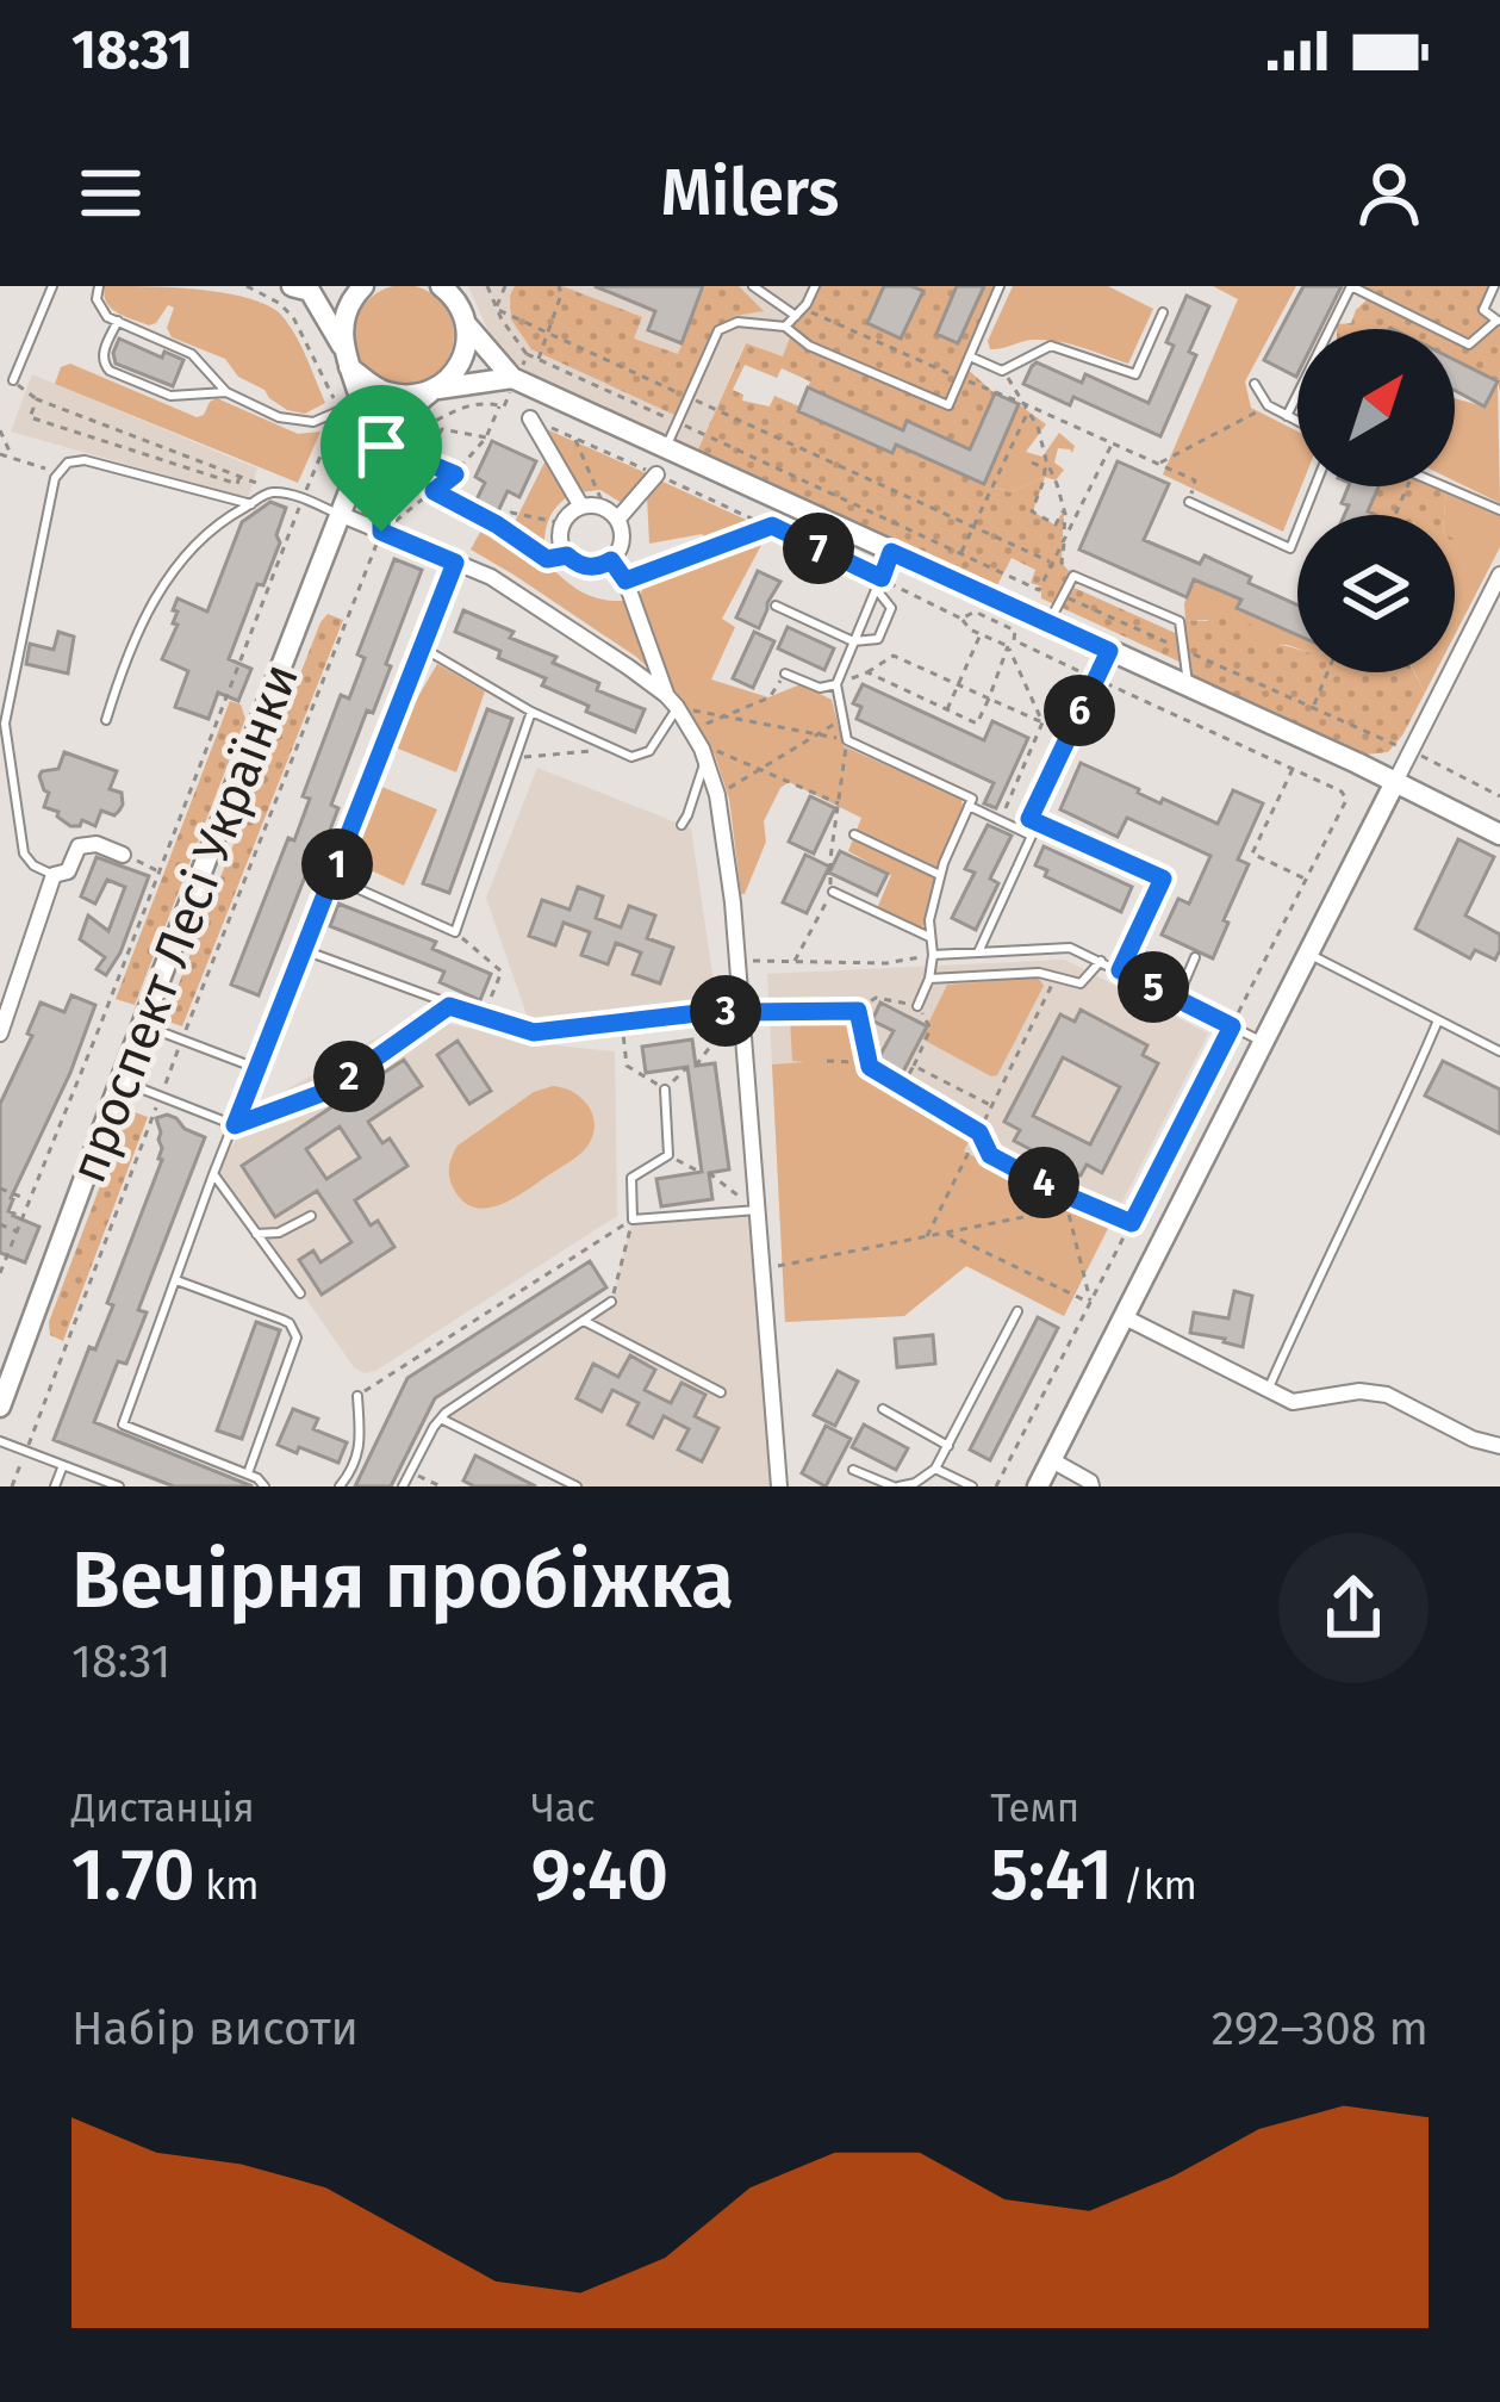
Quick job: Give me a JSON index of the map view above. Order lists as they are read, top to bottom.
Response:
{
  "streets": {
    "main road": ["проспект Лесі Українки"]
  },
  "north": "top right",
  "page": {
    "status": "18:31",
    "header": "Milers",
    "pins": [
      "7",
      "6",
      "1",
      "5",
      "3",
      "2",
      "4"
    ],
    "heading": ["Вечірня пробіжка", "18:31"],
    "stats": [
      ["Дистанція", "1.70 km"],
      ["Час", "9:40"],
      ["Темп", "5:41 /km"]
    ],
    "chart": ["Набір висоти", "292–308 m"]
  }
}
